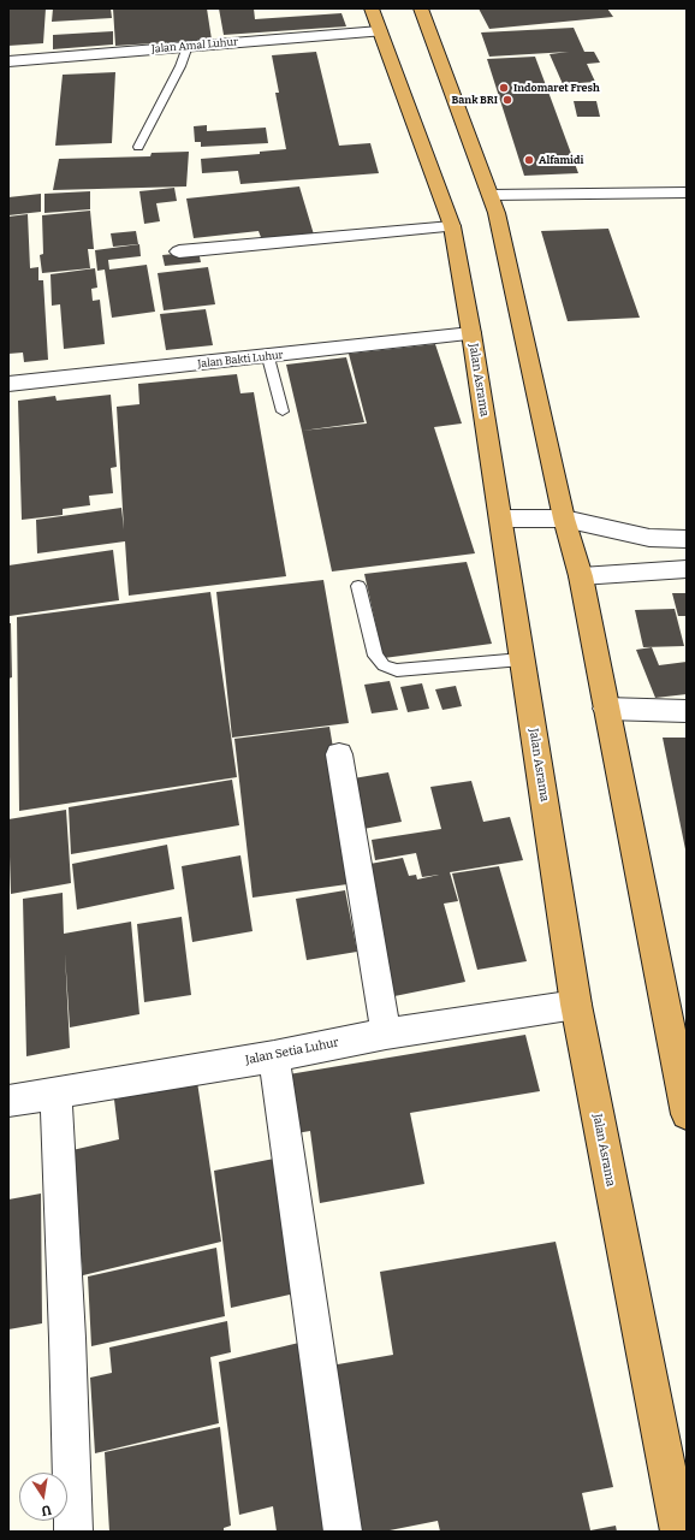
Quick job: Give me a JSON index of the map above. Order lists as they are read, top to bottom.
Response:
{
  "streets": {
    "highway": ["Jalan Asrama"],
    "street": ["Jalan Amal Luhur", "Jalan Bakti Luhur", "Jalan Setia Luhur"]
  },
  "crossings": [
    ["Jalan Amal Luhur", "Jalan Asrama"],
    ["Jalan Bakti Luhur", "Jalan Asrama"],
    ["Jalan Asrama", "Jalan Setia Luhur"]
  ],
  "places": ["Indomaret Fresh", "Bank BRI", "Alfamidi"],
  "north": "bottom"
}
